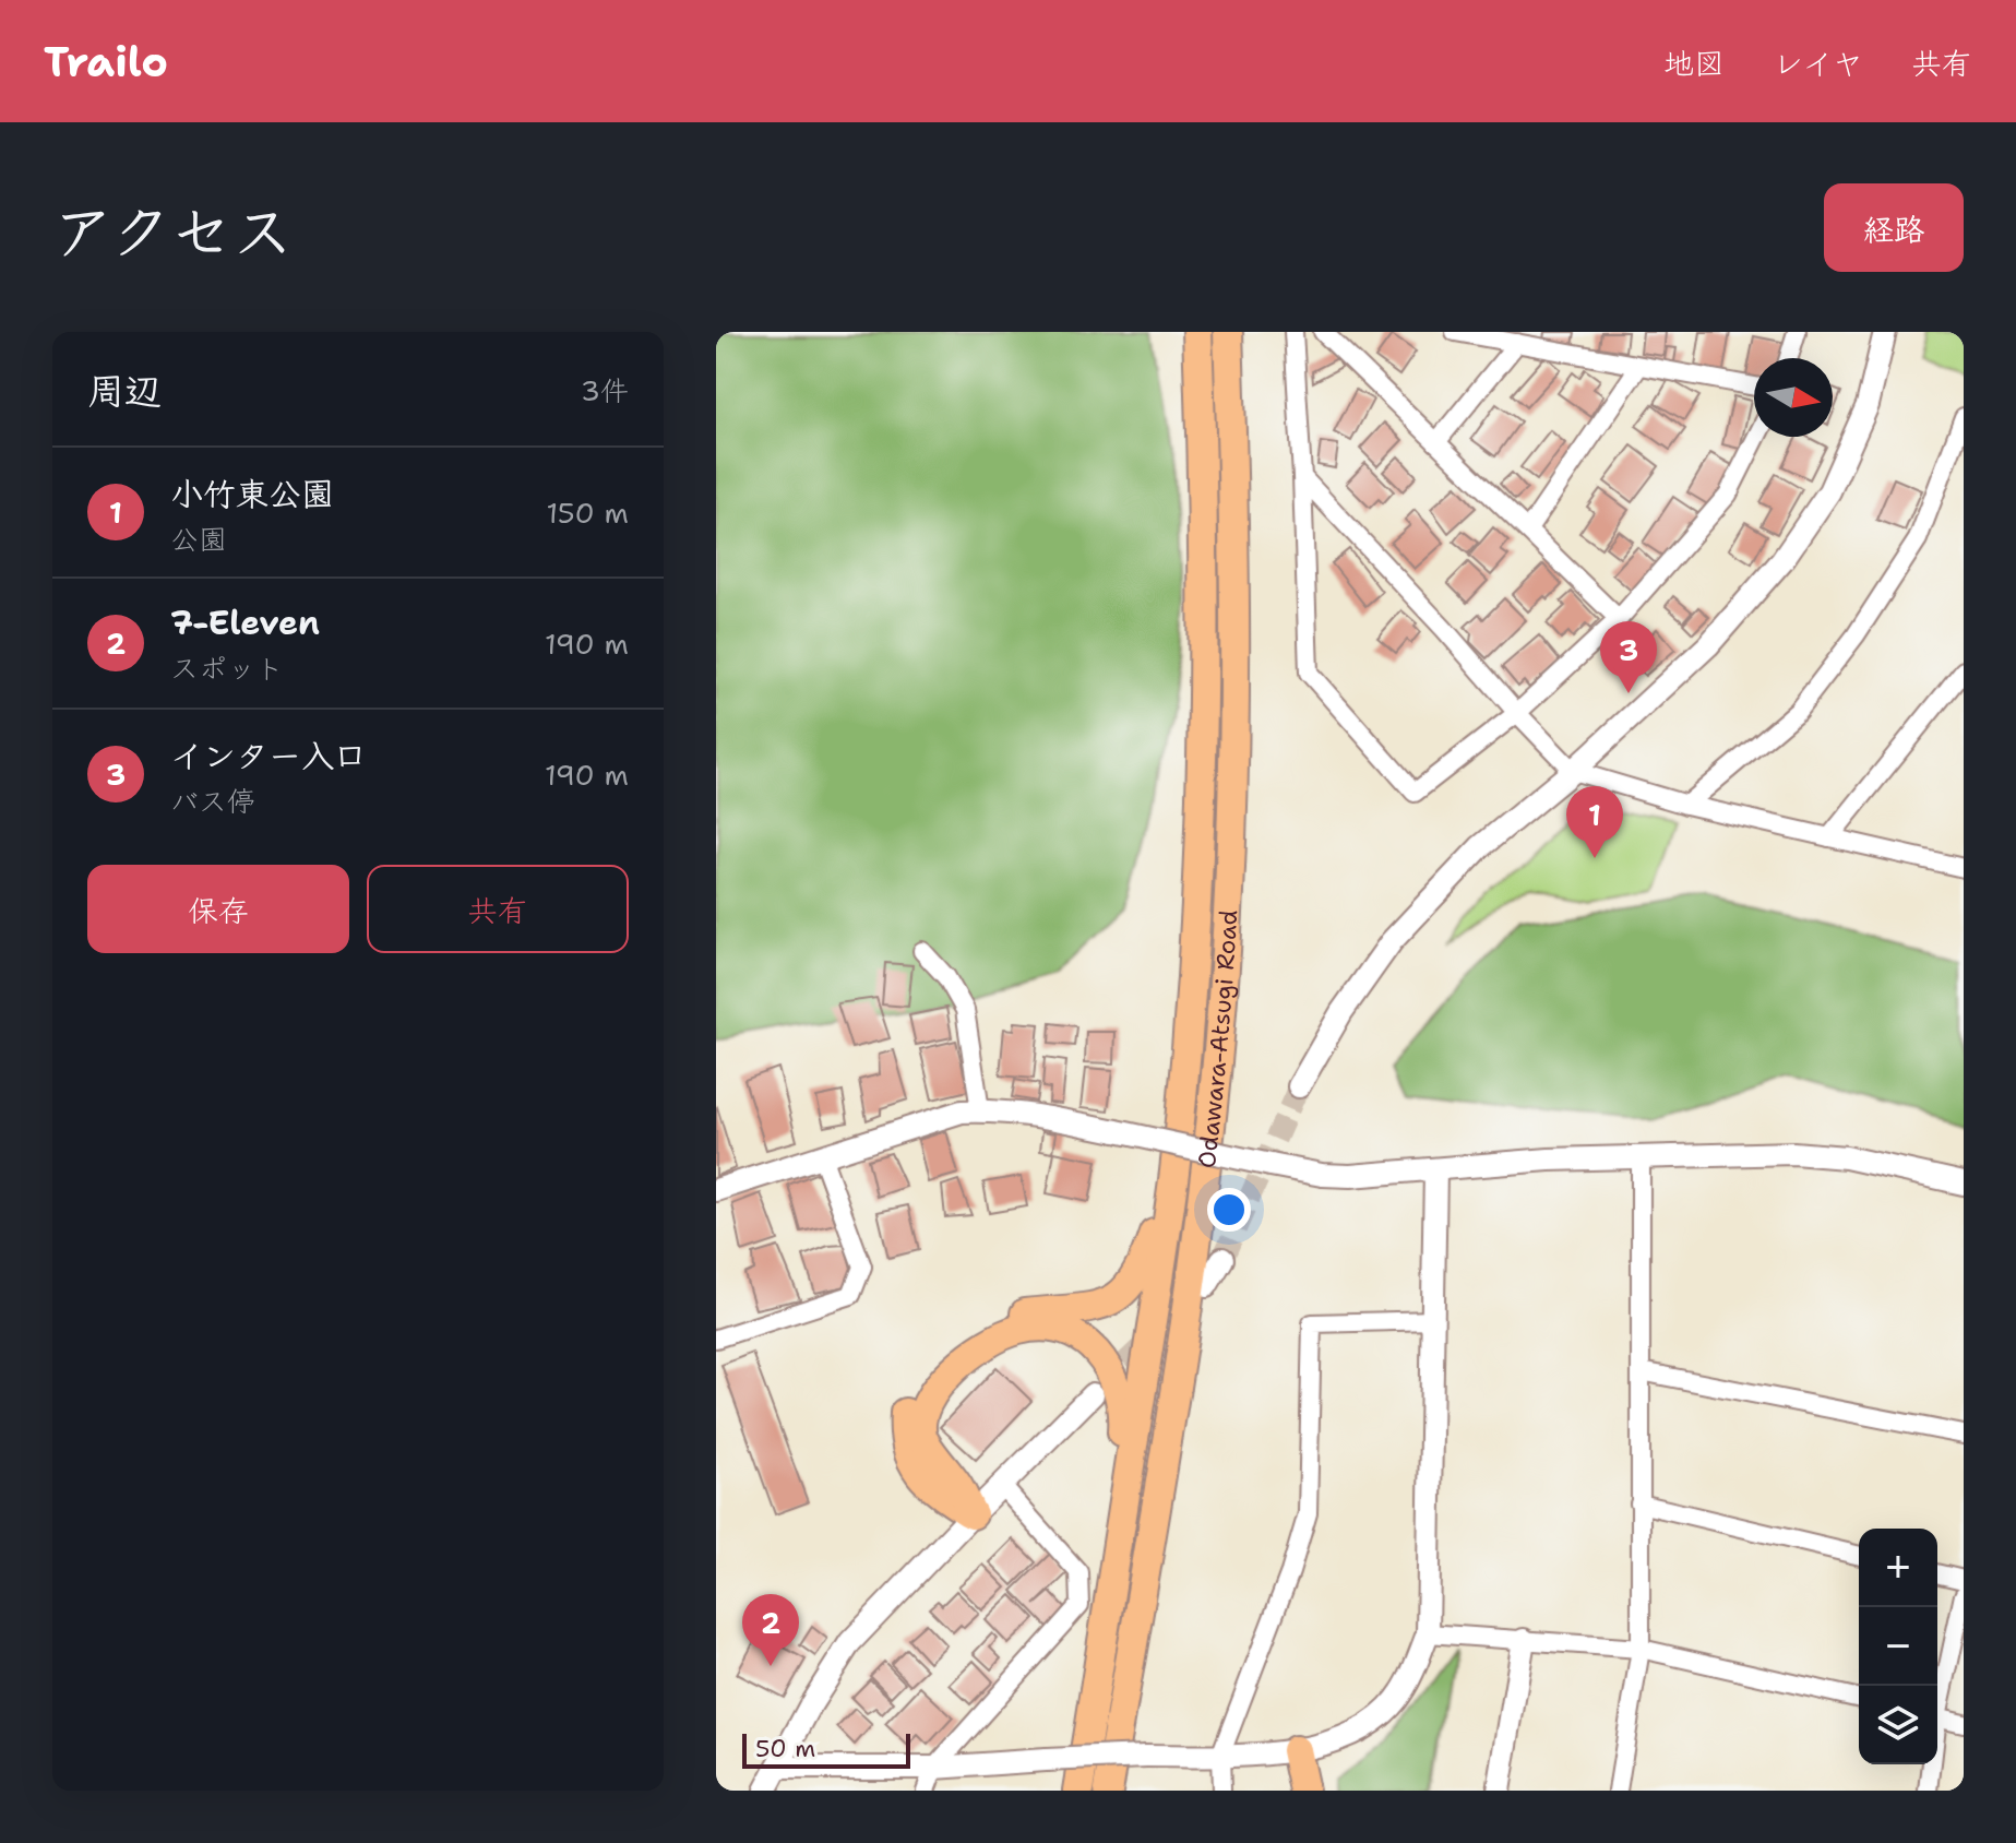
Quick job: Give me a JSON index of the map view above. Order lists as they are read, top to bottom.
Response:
{
  "streets": {
    "highway": ["Odawara-Atsugi Road"]
  },
  "scale_bar": "50 m",
  "north": "right",
  "page": {
    "header": "Trailo",
    "nav": ["地図", "レイヤ", "共有"],
    "title": "アクセス",
    "buttons": [
      "経路",
      ["保存", "共有"]
    ],
    "heading": ["周辺", "3件"],
    "list": [
      {
        "mark": "1",
        "name": "小竹東公園",
        "note": "公園",
        "value": "150 m"
      },
      {
        "mark": "2",
        "name": "7-Eleven",
        "note": "スポット",
        "value": "190 m"
      },
      {
        "mark": "3",
        "name": "インター入口",
        "note": "バス停",
        "value": "190 m"
      }
    ],
    "pins": ["3", "1", "2"],
    "map_buttons": ["+", "−"],
    "scale": "50 m"
  }
}
